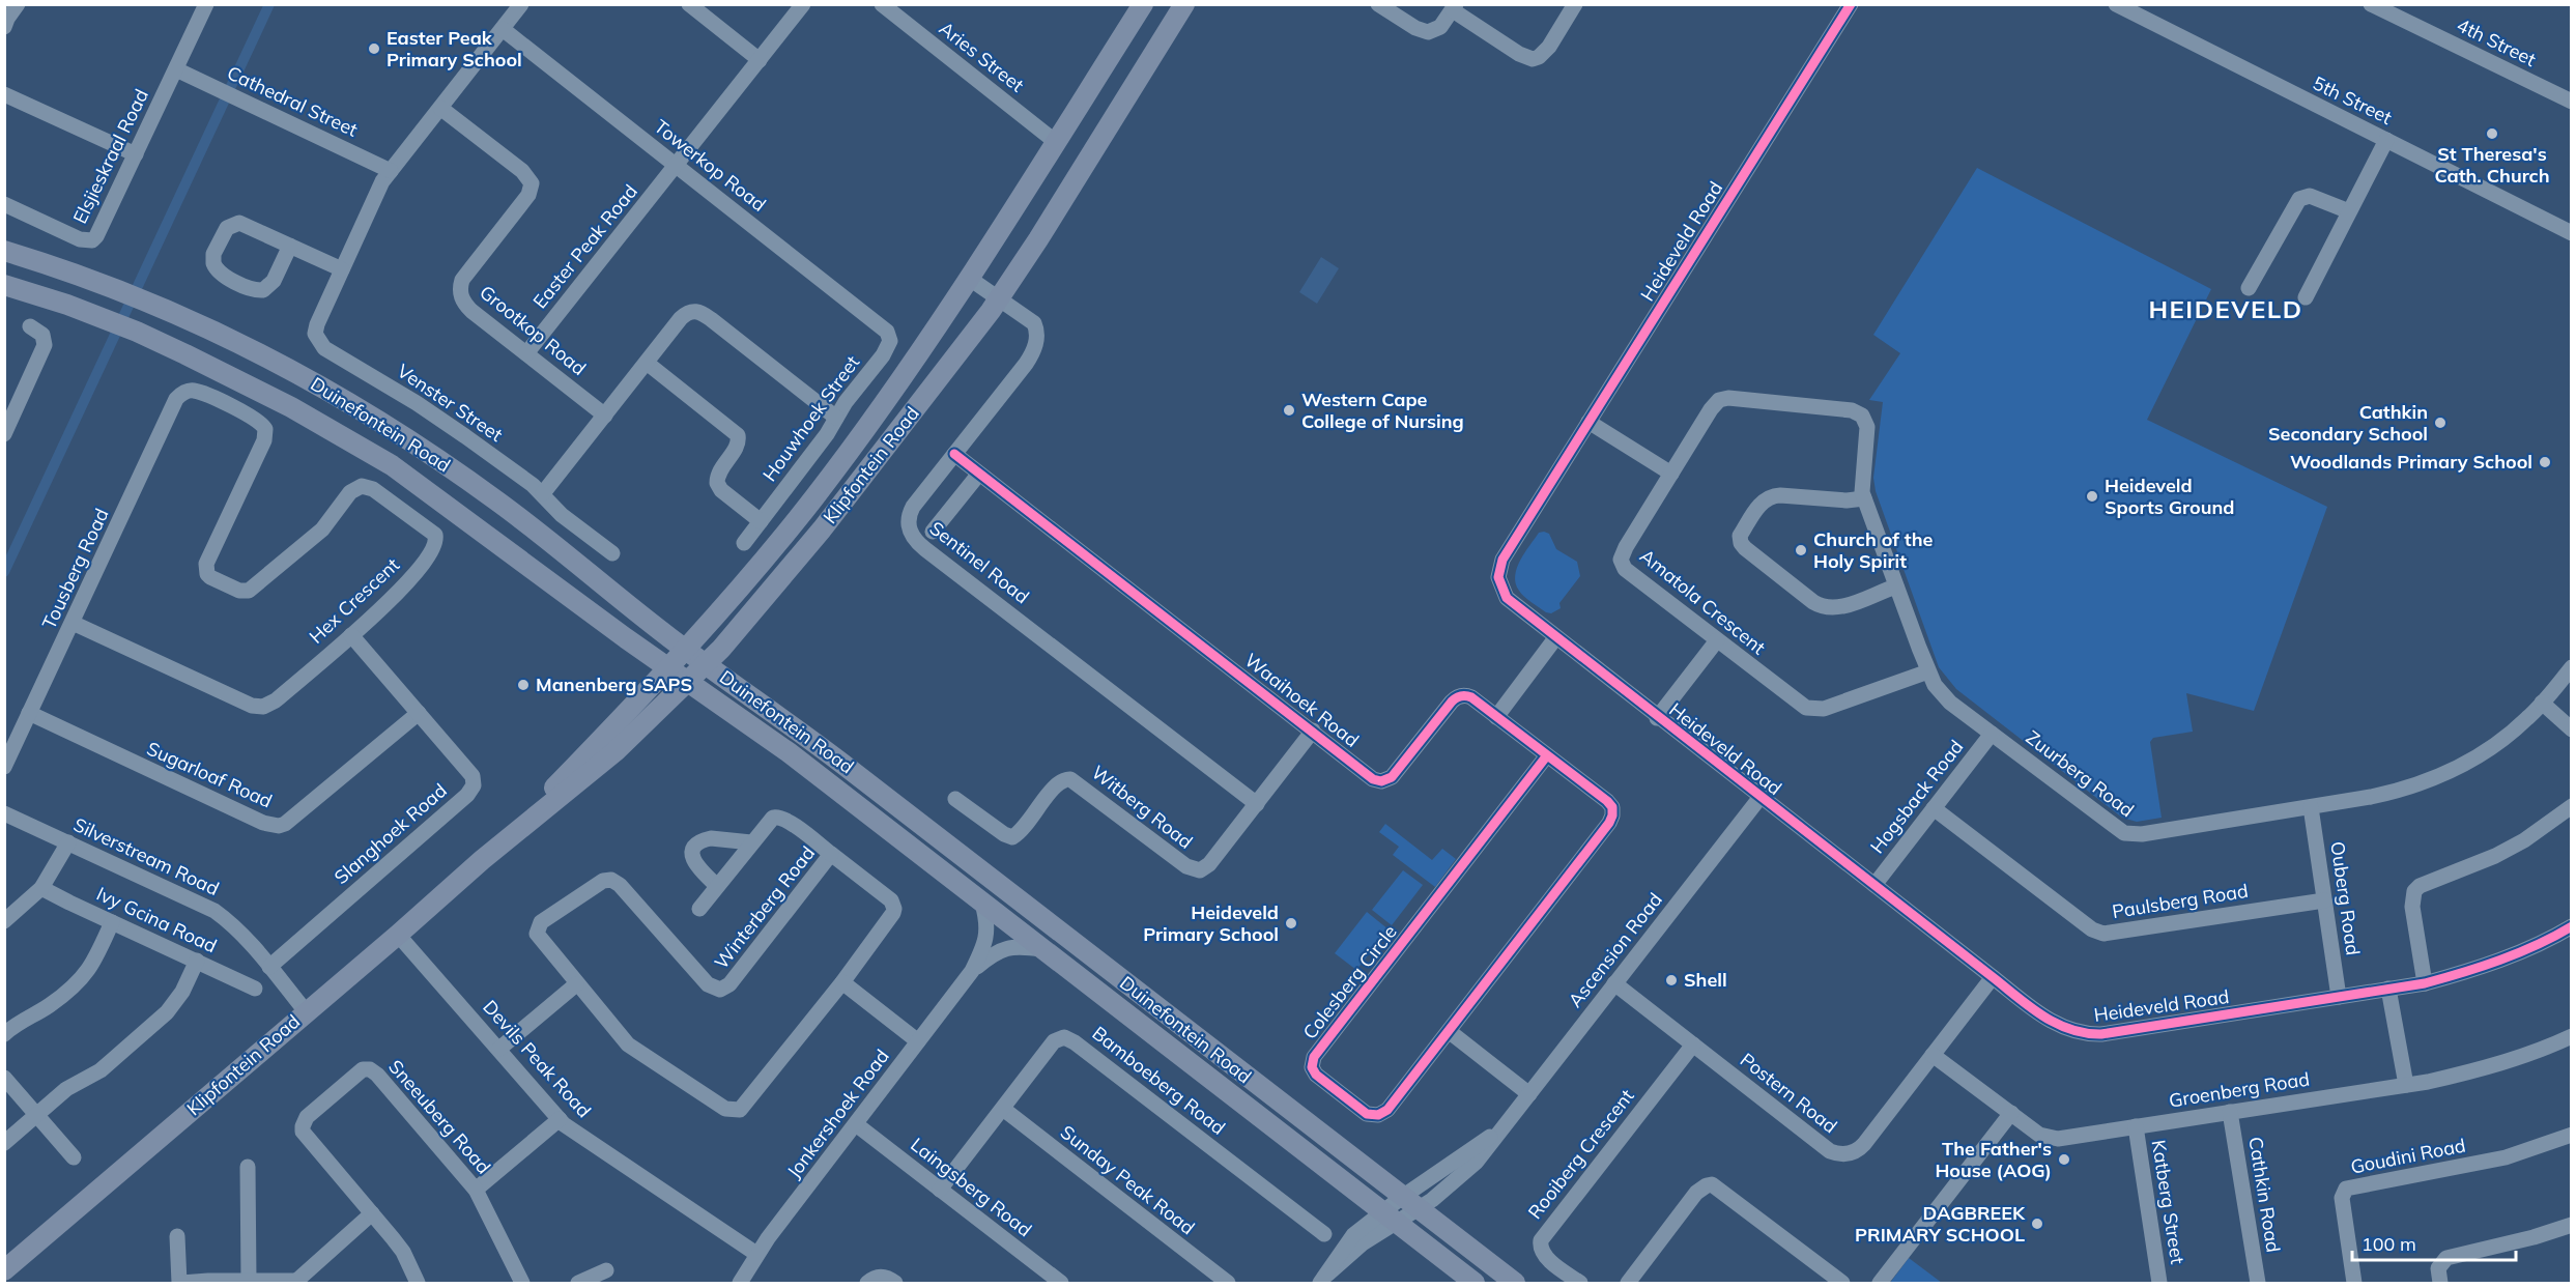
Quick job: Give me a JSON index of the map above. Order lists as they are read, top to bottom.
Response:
{
  "streets": {
    "main road": ["Duinefontein Road", "Klipfontein Road"],
    "street": [
      "4th Street",
      "Aries Street",
      "5th Street",
      "Cathedral Street",
      "Elsjieskraal Road",
      "Towerkop Road",
      "Heideveld Road",
      "Easter Peak Road",
      "Grootkop Road",
      "Venster Street",
      "Houwhoek Street",
      "Sentinel Road",
      "Tousberg Road",
      "Hex Crescent",
      "Amatola Crescent",
      "Waaihoek Road",
      "Zuurberg Road",
      "Sugarloaf Road",
      "Hogsback Road",
      "Witberg Road",
      "Slanghoek Road",
      "Silverstream Road",
      "Ouberg Road",
      "Paulsberg Road",
      "Winterberg Road",
      "Ivy Gcina Road",
      "Ascension Road",
      "Colesberg Circle",
      "Devils Peak Road",
      "Bamboeberg Road",
      "Groenberg Road",
      "Postern Road",
      "Jonkershoek Road",
      "Sneeuberg Road",
      "Rooiberg Crescent",
      "Goudini Road",
      "Sunday Peak Road",
      "Laingsberg Road",
      "Cathkin Road",
      "Katberg Street"
    ]
  },
  "crossings": [
    ["Aries Street", "Klipfontein Road"],
    ["Cathedral Street", "Elsjieskraal Road"],
    ["Cathedral Street", "Venster Street"],
    ["Towerkop Road", "Easter Peak Road"],
    ["Towerkop Road", "Venster Street"],
    ["Towerkop Road", "Houwhoek Street"],
    ["Heideveld Road", "Hogsback Road"],
    ["Heideveld Road", "Ouberg Road"],
    ["Heideveld Road", "Ascension Road"],
    ["Heideveld Road", "Postern Road"],
    ["Easter Peak Road", "Grootkop Road"],
    ["Grootkop Road", "Venster Street"],
    ["Duinefontein Road", "Klipfontein Road"],
    ["Duinefontein Road", "Ascension Road"],
    ["Duinefontein Road", "Jonkershoek Road"],
    ["Klipfontein Road", "Sentinel Road"],
    ["Klipfontein Road", "Silverstream Road"],
    ["Klipfontein Road", "Devils Peak Road"],
    ["Sentinel Road", "Waaihoek Road"],
    ["Sentinel Road", "Witberg Road"],
    ["Tousberg Road", "Hex Crescent"],
    ["Tousberg Road", "Sugarloaf Road"],
    ["Hex Crescent", "Slanghoek Road"],
    ["Amatola Crescent", "Zuurberg Road"],
    ["Waaihoek Road", "Witberg Road"],
    ["Waaihoek Road", "Colesberg Circle"],
    ["Zuurberg Road", "Hogsback Road"],
    ["Zuurberg Road", "Ouberg Road"],
    ["Sugarloaf Road", "Slanghoek Road"],
    ["Hogsback Road", "Paulsberg Road"],
    ["Slanghoek Road", "Silverstream Road"],
    ["Ouberg Road", "Paulsberg Road"],
    ["Ascension Road", "Postern Road"],
    ["Devils Peak Road", "Jonkershoek Road"],
    ["Bamboeberg Road", "Sunday Peak Road"],
    ["Bamboeberg Road", "Laingsberg Road"],
    ["Groenberg Road", "Postern Road"],
    ["Groenberg Road", "Cathkin Road"],
    ["Groenberg Road", "Katberg Street"],
    ["Postern Road", "Rooiberg Crescent"],
    ["Jonkershoek Road", "Laingsberg Road"]
  ],
  "districts": ["HEIDEVELD"],
  "places": [
    "Easter Peak Primary School",
    "St Theresa's Cath. Church",
    "Western Cape College of Nursing",
    "Cathkin Secondary School",
    "Woodlands Primary School",
    "Heideveld Sports Ground",
    "Church of the Holy Spirit",
    "Manenberg SAPS",
    "Heideveld Primary School",
    "Shell",
    "The Father's House (AOG)",
    "DAGBREEK PRIMARY SCHOOL"
  ],
  "scale_bar": "100 m"
}
